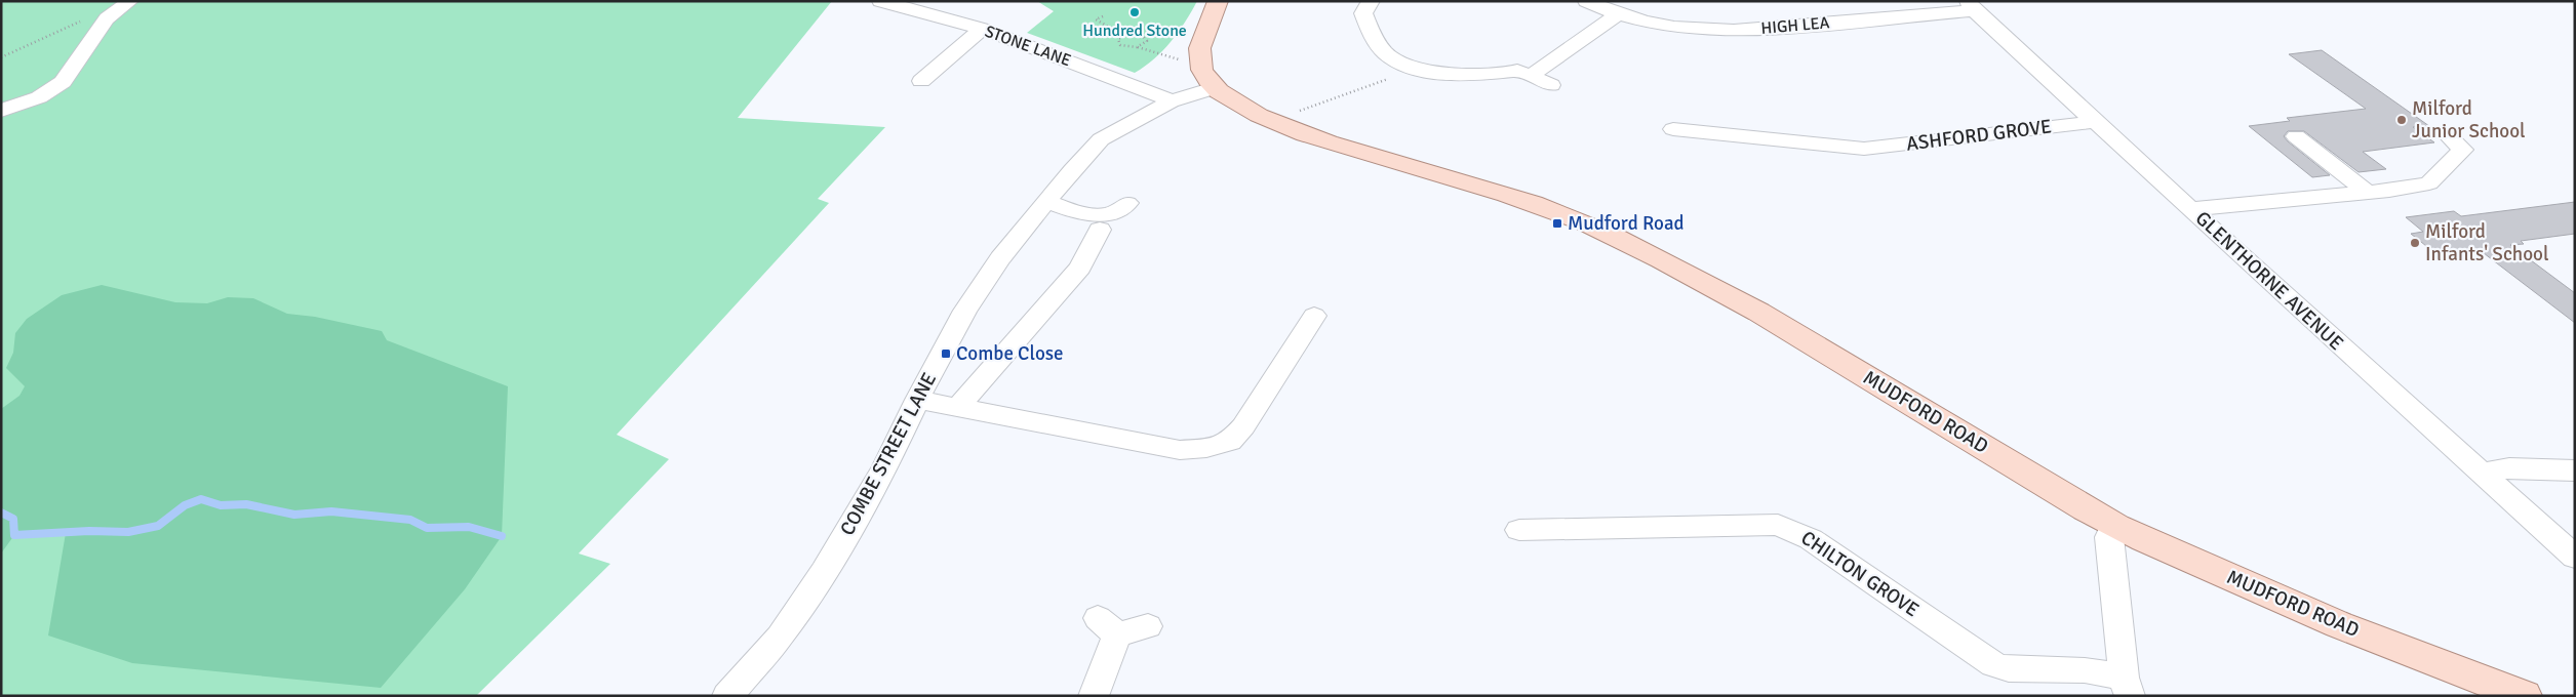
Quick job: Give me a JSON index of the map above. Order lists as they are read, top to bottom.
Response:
{
  "streets": {
    "main road": ["MUDFORD ROAD"],
    "street": [
      "HIGH LEA",
      "STONE LANE",
      "ASHFORD GROVE",
      "GLENTHORNE AVENUE",
      "COMBE STREET LANE",
      "CHILTON GROVE"
    ]
  },
  "crossings": [
    ["HIGH LEA", "GLENTHORNE AVENUE"],
    ["STONE LANE", "COMBE STREET LANE"],
    ["ASHFORD GROVE", "GLENTHORNE AVENUE"],
    ["MUDFORD ROAD", "COMBE STREET LANE"],
    ["MUDFORD ROAD", "CHILTON GROVE"]
  ],
  "places": {
    "other": ["Hundred Stone", "Milford Junior School", "Milford Infants' School"],
    "transit": ["Mudford Road", "Combe Close"]
  }
}
